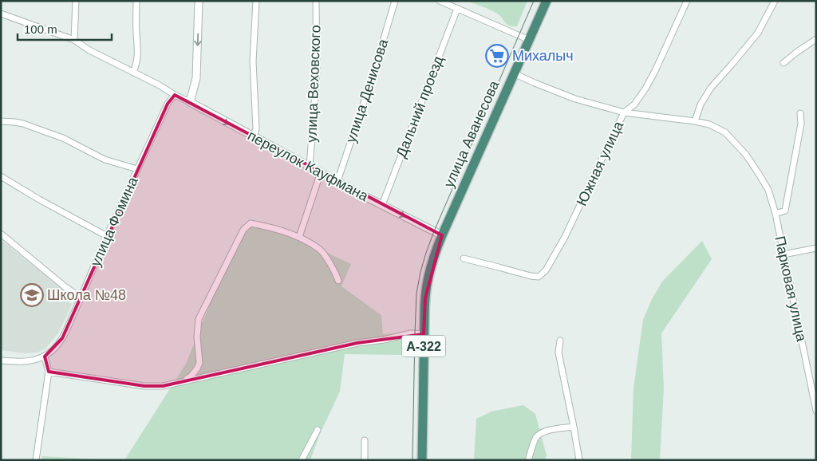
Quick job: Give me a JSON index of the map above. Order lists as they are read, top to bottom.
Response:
{
  "streets": {
    "highway": ["улица Аванесова", "А-322"],
    "street": [
      "улица Веховского",
      "улица Денисова",
      "Дальний проезд",
      "Южная улица",
      "переулок Кауфмана",
      "улица Фомина",
      "Парковая улица"
    ]
  },
  "crossings": [
    ["улица Веховского", "переулок Кауфмана"],
    ["улица Денисова", "переулок Кауфмана"],
    ["Дальний проезд", "переулок Кауфмана"],
    ["улица Аванесова", "переулок Кауфмана"],
    ["улица Аванесова", "Парковая улица"],
    ["улица Аванесова", "А-322"],
    ["Южная улица", "Парковая улица"],
    ["переулок Кауфмана", "улица Фомина"],
    ["переулок Кауфмана", "А-322"]
  ],
  "places": {
    "supermarket": ["Михалыч"],
    "school or university": ["Школа №48"]
  },
  "scale_bar": "100 m"
}
